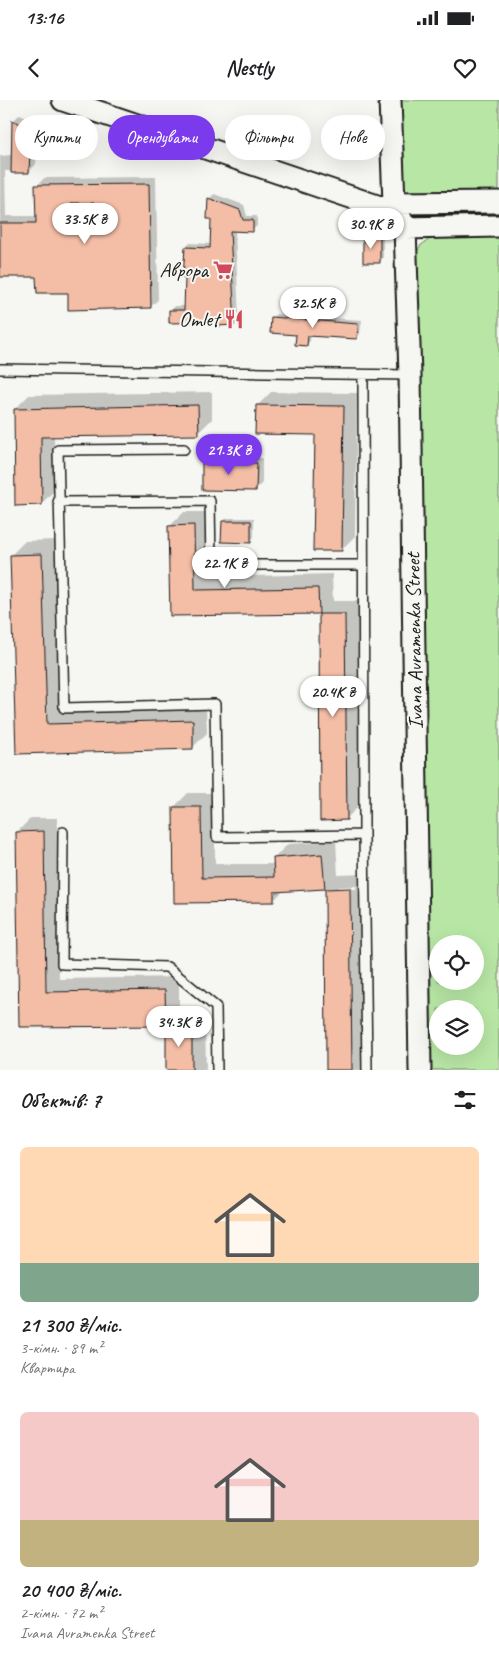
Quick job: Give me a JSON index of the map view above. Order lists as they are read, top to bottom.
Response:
{
  "streets": {
    "street": ["Ivana Avramenka Street"]
  },
  "places": {
    "supermarket": ["Аврора"],
    "restaurant": ["Omlet"]
  },
  "page": {
    "status": "13:16",
    "header": "Nestly",
    "chip": [
      "Купити",
      "Орендувати",
      "Фільтри",
      "Нове"
    ],
    "price": [
      "33.5K ₴",
      "30.9K ₴",
      "32.5K ₴",
      "21.3K ₴",
      "22.1K ₴",
      "20.4K ₴",
      "34.3K ₴"
    ],
    "heading": "Об’єктів: 7",
    "list": [
      {
        "name": "21 300 ₴/міс.",
        "note": "3-кімн. · 89 m² · Квартира"
      },
      {
        "name": "20 400 ₴/міс.",
        "note": "2-кімн. · 72 m² · Ivana Avramenka Street"
      }
    ]
  }
}
